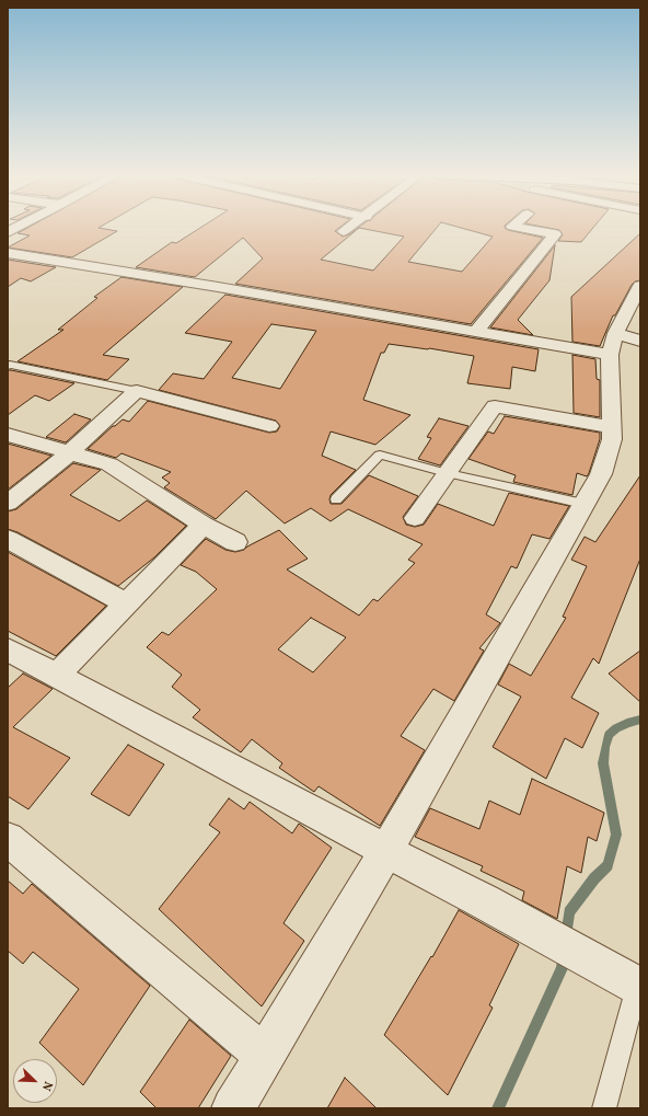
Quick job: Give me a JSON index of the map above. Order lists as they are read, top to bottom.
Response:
{
  "north": "bottom right"
}
